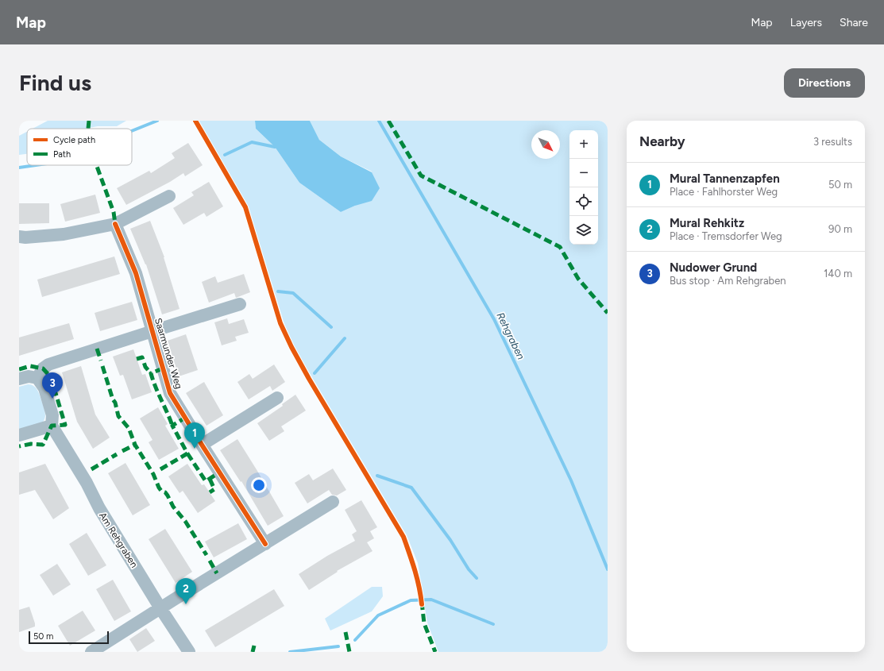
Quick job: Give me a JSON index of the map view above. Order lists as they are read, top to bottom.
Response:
{
  "streets": {
    "street": ["Saarmunder Weg", "Am Rehgraben"]
  },
  "water": ["Rehgraben"],
  "legend": ["Cycle path", "Path"],
  "scale_bar": "50 m",
  "north": "bottom right",
  "page": {
    "header": "Map",
    "nav": ["Map", "Layers", "Share"],
    "buttons": "Directions",
    "title": "Find us",
    "heading": ["Nearby", "3 results"],
    "map_buttons": ["+", "−"],
    "list": [
      {
        "mark": "1",
        "name": "Mural Tannenzapfen",
        "note": "Place · Fahlhorster Weg",
        "value": "50 m"
      },
      {
        "mark": "2",
        "name": "Mural Rehkitz",
        "note": "Place · Tremsdorfer Weg",
        "value": "90 m"
      },
      {
        "mark": "3",
        "name": "Nudower Grund",
        "note": "Bus stop · Am Rehgraben",
        "value": "140 m"
      }
    ],
    "pins": ["3", "1", "2"],
    "scale": "50 m"
  }
}
